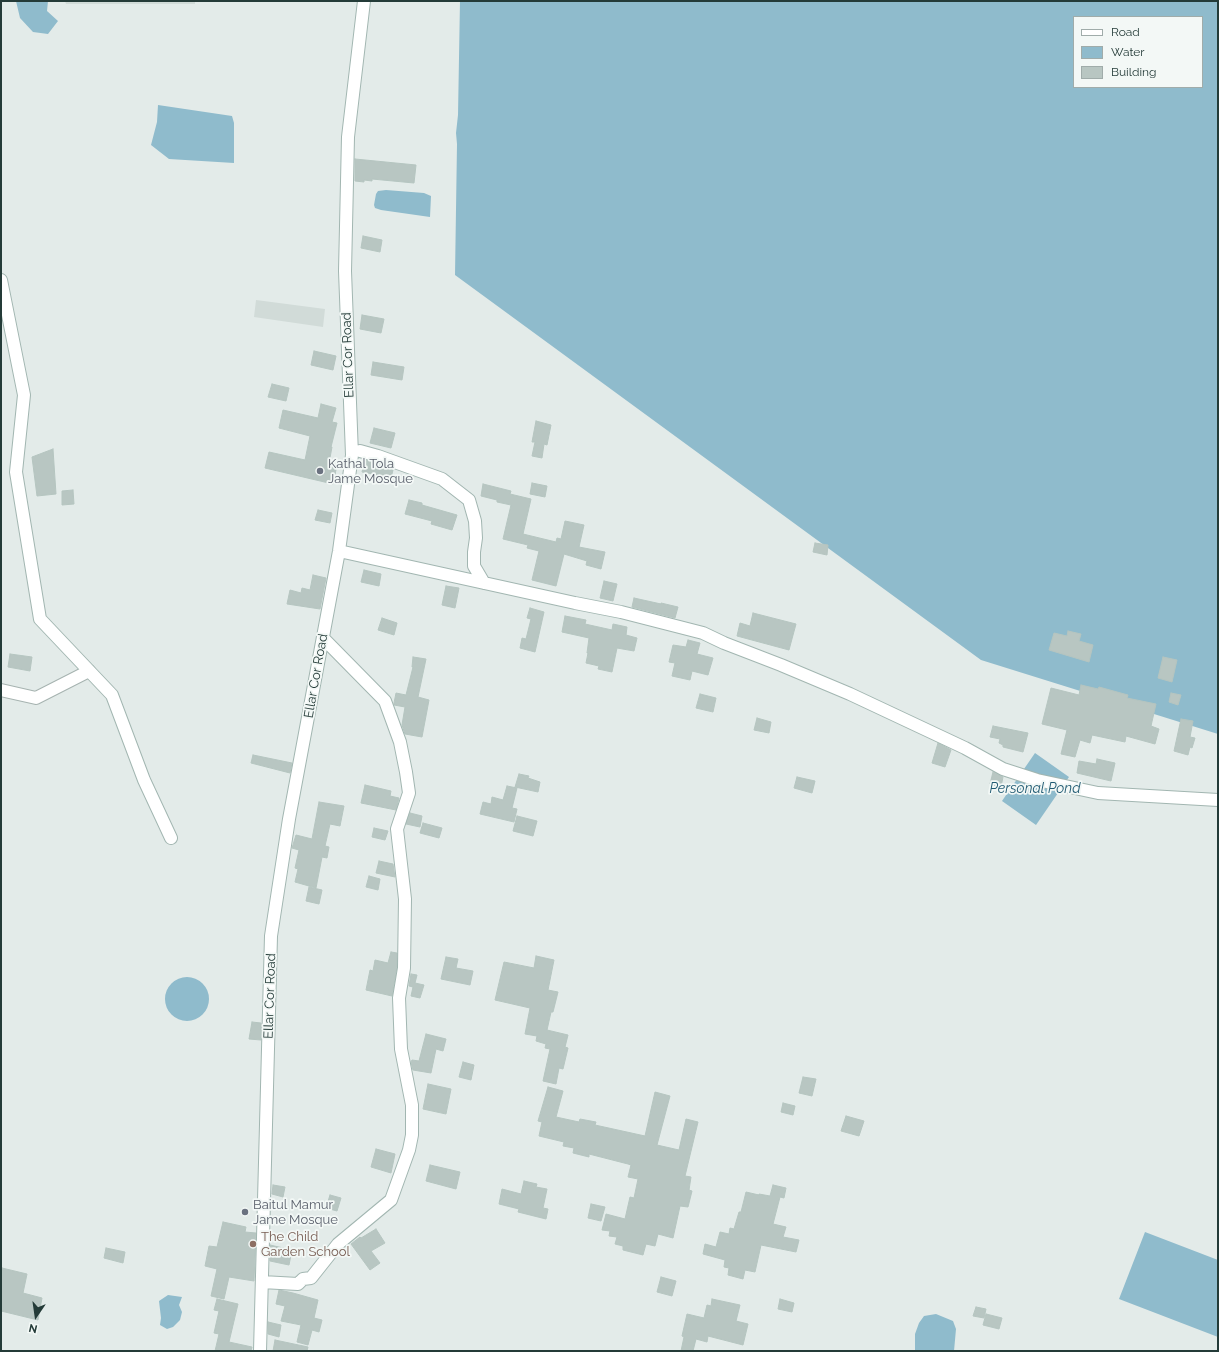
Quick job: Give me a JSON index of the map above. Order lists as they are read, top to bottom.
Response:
{
  "streets": {
    "street": ["Ellar Cor Road"]
  },
  "water": ["Personal Pond"],
  "places": ["Kathal Tola Jame Mosque", "Baitul Mamur Jame Mosque", "The Child Garden School"],
  "legend": ["Road", "Water", "Building"],
  "north": "bottom"
}
